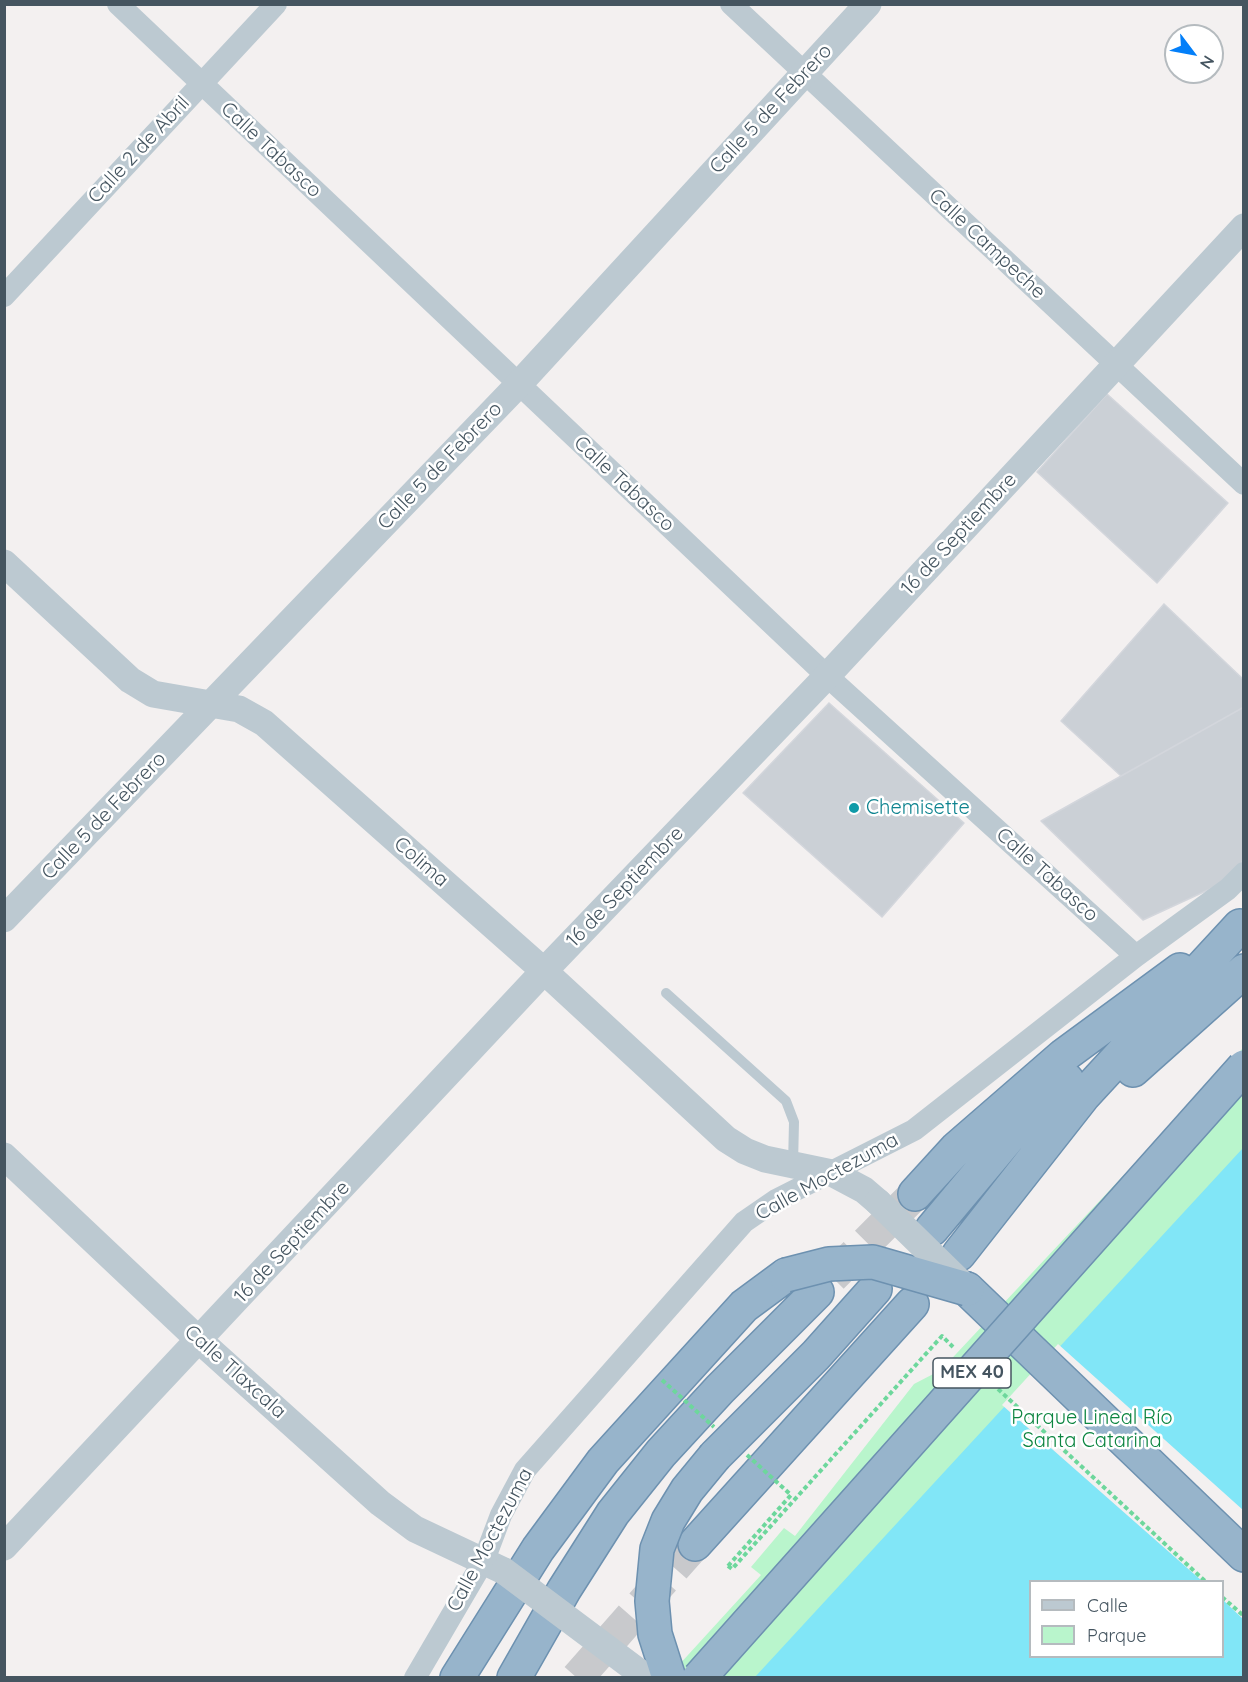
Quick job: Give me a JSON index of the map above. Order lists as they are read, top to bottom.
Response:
{
  "streets": {
    "highway": ["MEX 40"],
    "street": [
      "Calle 5 de Febrero",
      "Calle 2 de Abril",
      "Calle Tabasco",
      "Calle Campeche",
      "16 de Septiembre",
      "Colima",
      "Calle Moctezuma",
      "Calle Tlaxcala"
    ]
  },
  "crossings": [
    ["Calle 5 de Febrero", "Calle Tabasco"],
    ["Calle 5 de Febrero", "Calle Campeche"],
    ["Calle 5 de Febrero", "Colima"],
    ["Calle 2 de Abril", "Calle Tabasco"],
    ["Calle Tabasco", "16 de Septiembre"],
    ["Calle Tabasco", "Calle Moctezuma"],
    ["Calle Campeche", "16 de Septiembre"],
    ["16 de Septiembre", "Colima"],
    ["16 de Septiembre", "Calle Tlaxcala"],
    ["Colima", "Calle Moctezuma"],
    ["Calle Moctezuma", "Calle Tlaxcala"]
  ],
  "parks": ["Parque Lineal Río Santa Catarina"],
  "places": ["Chemisette"],
  "legend": ["Calle", "Parque"],
  "north": "bottom right"
}
